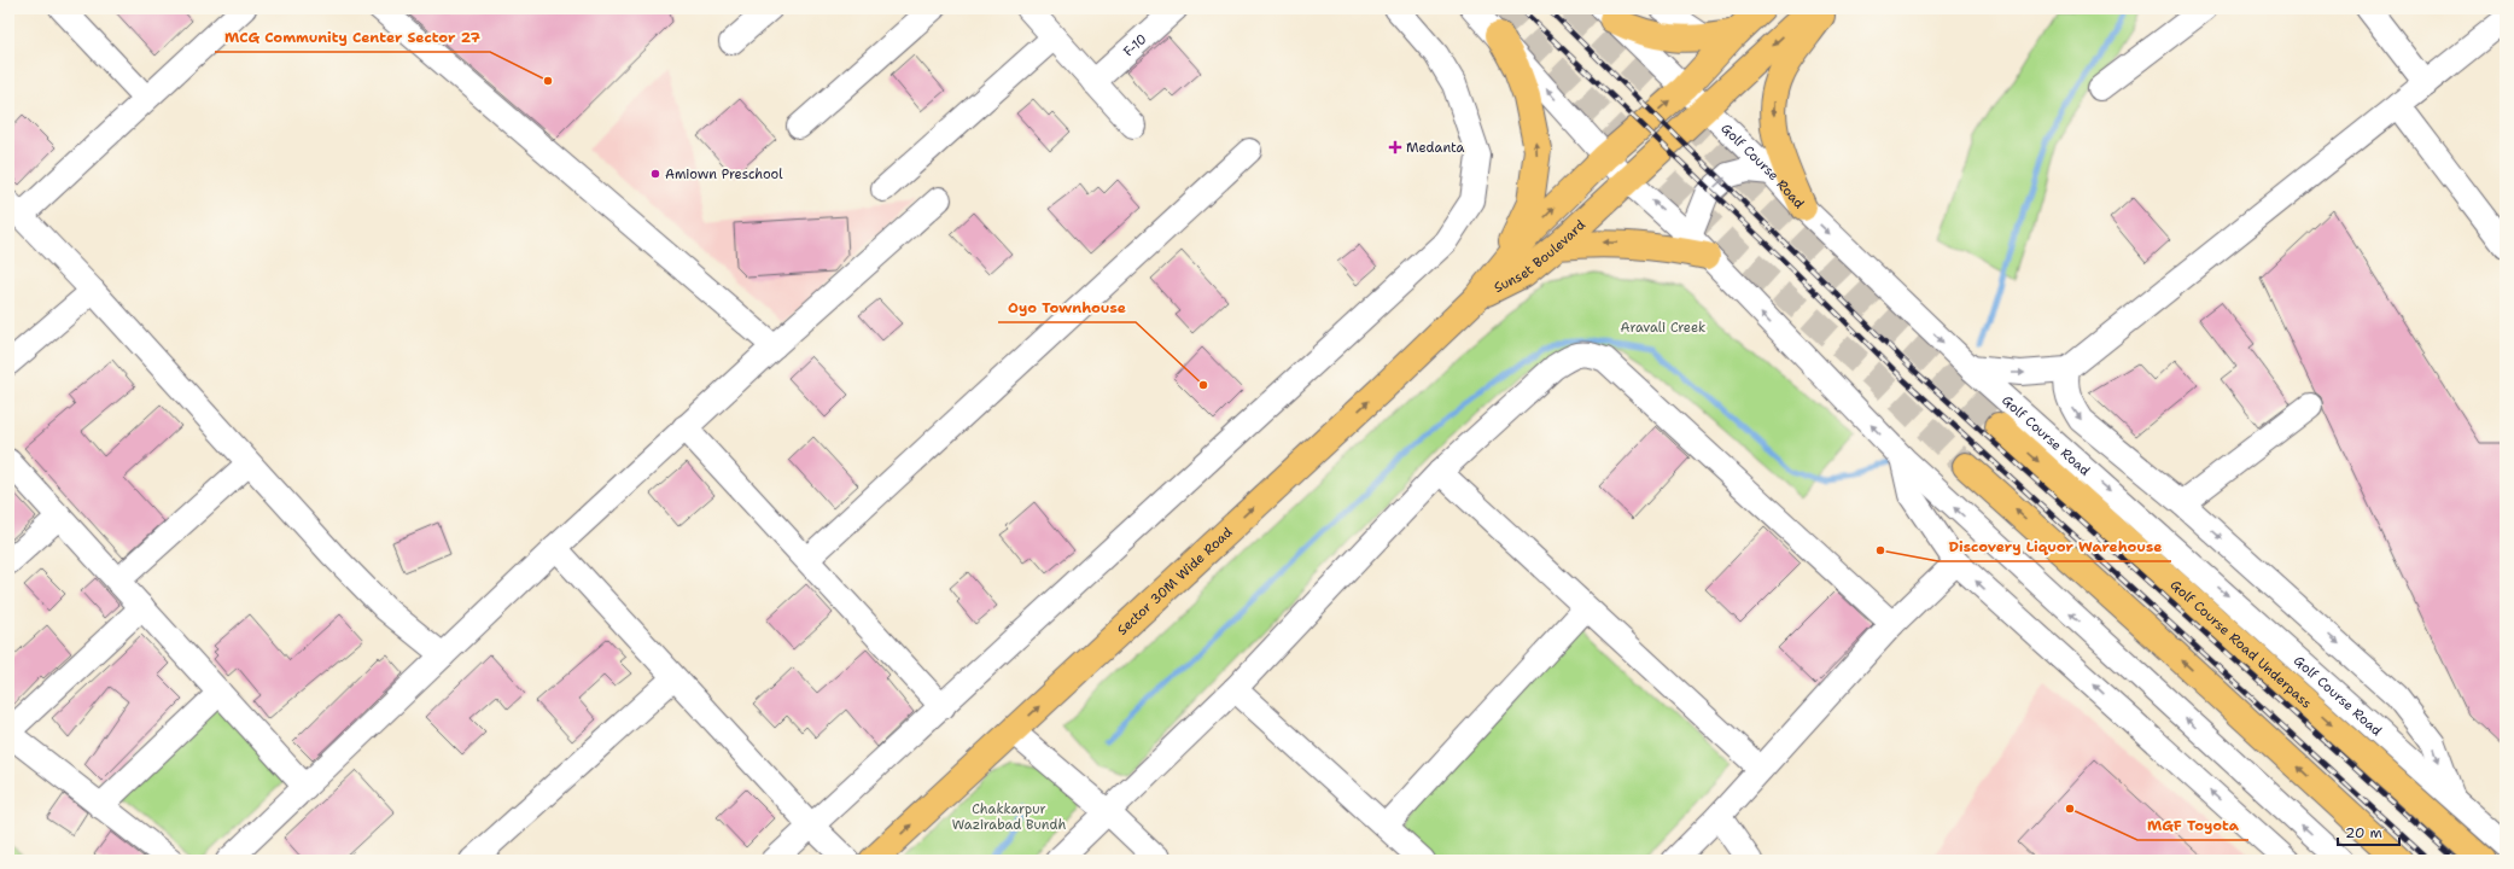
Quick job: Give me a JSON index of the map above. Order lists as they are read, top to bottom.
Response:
{
  "streets": {
    "main road": ["Sunset Boulevard", "Sector 30M Wide Road", "Golf Course Road Underpass"],
    "street": ["F-10", "Golf Course Road"]
  },
  "crossings": [
    ["Golf Course Road", "Sunset Boulevard"],
    ["Sunset Boulevard", "Sector 30M Wide Road"]
  ],
  "one_way": ["Sector 30M Wide Road"],
  "parks": ["Aravali Creek", "Chakkarpur Wazirabad Bundh"],
  "places": {
    "other": [
      "MCG Community Center Sector 27",
      "Amiown Preschool",
      "Oyo Townhouse",
      "Discovery Liquor Warehouse",
      "MGF Toyota"
    ],
    "health": ["Medanta"]
  },
  "scale_bar": "20 m"
}
